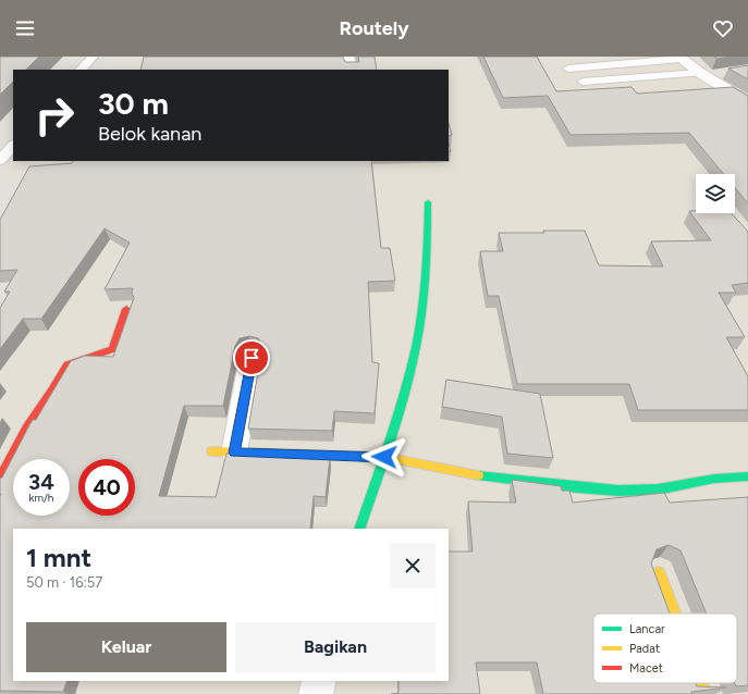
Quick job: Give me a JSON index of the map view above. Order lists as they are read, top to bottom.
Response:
{
  "legend": ["Lancar", "Padat", "Macet"],
  "page": {
    "header": "Routely",
    "turn": ["30 m", "Belok kanan"],
    "speed": "34 km/h",
    "limit": "40",
    "heading": ["1 mnt", "50 m · 16:57"],
    "buttons": ["Keluar", "Bagikan"]
  }
}
